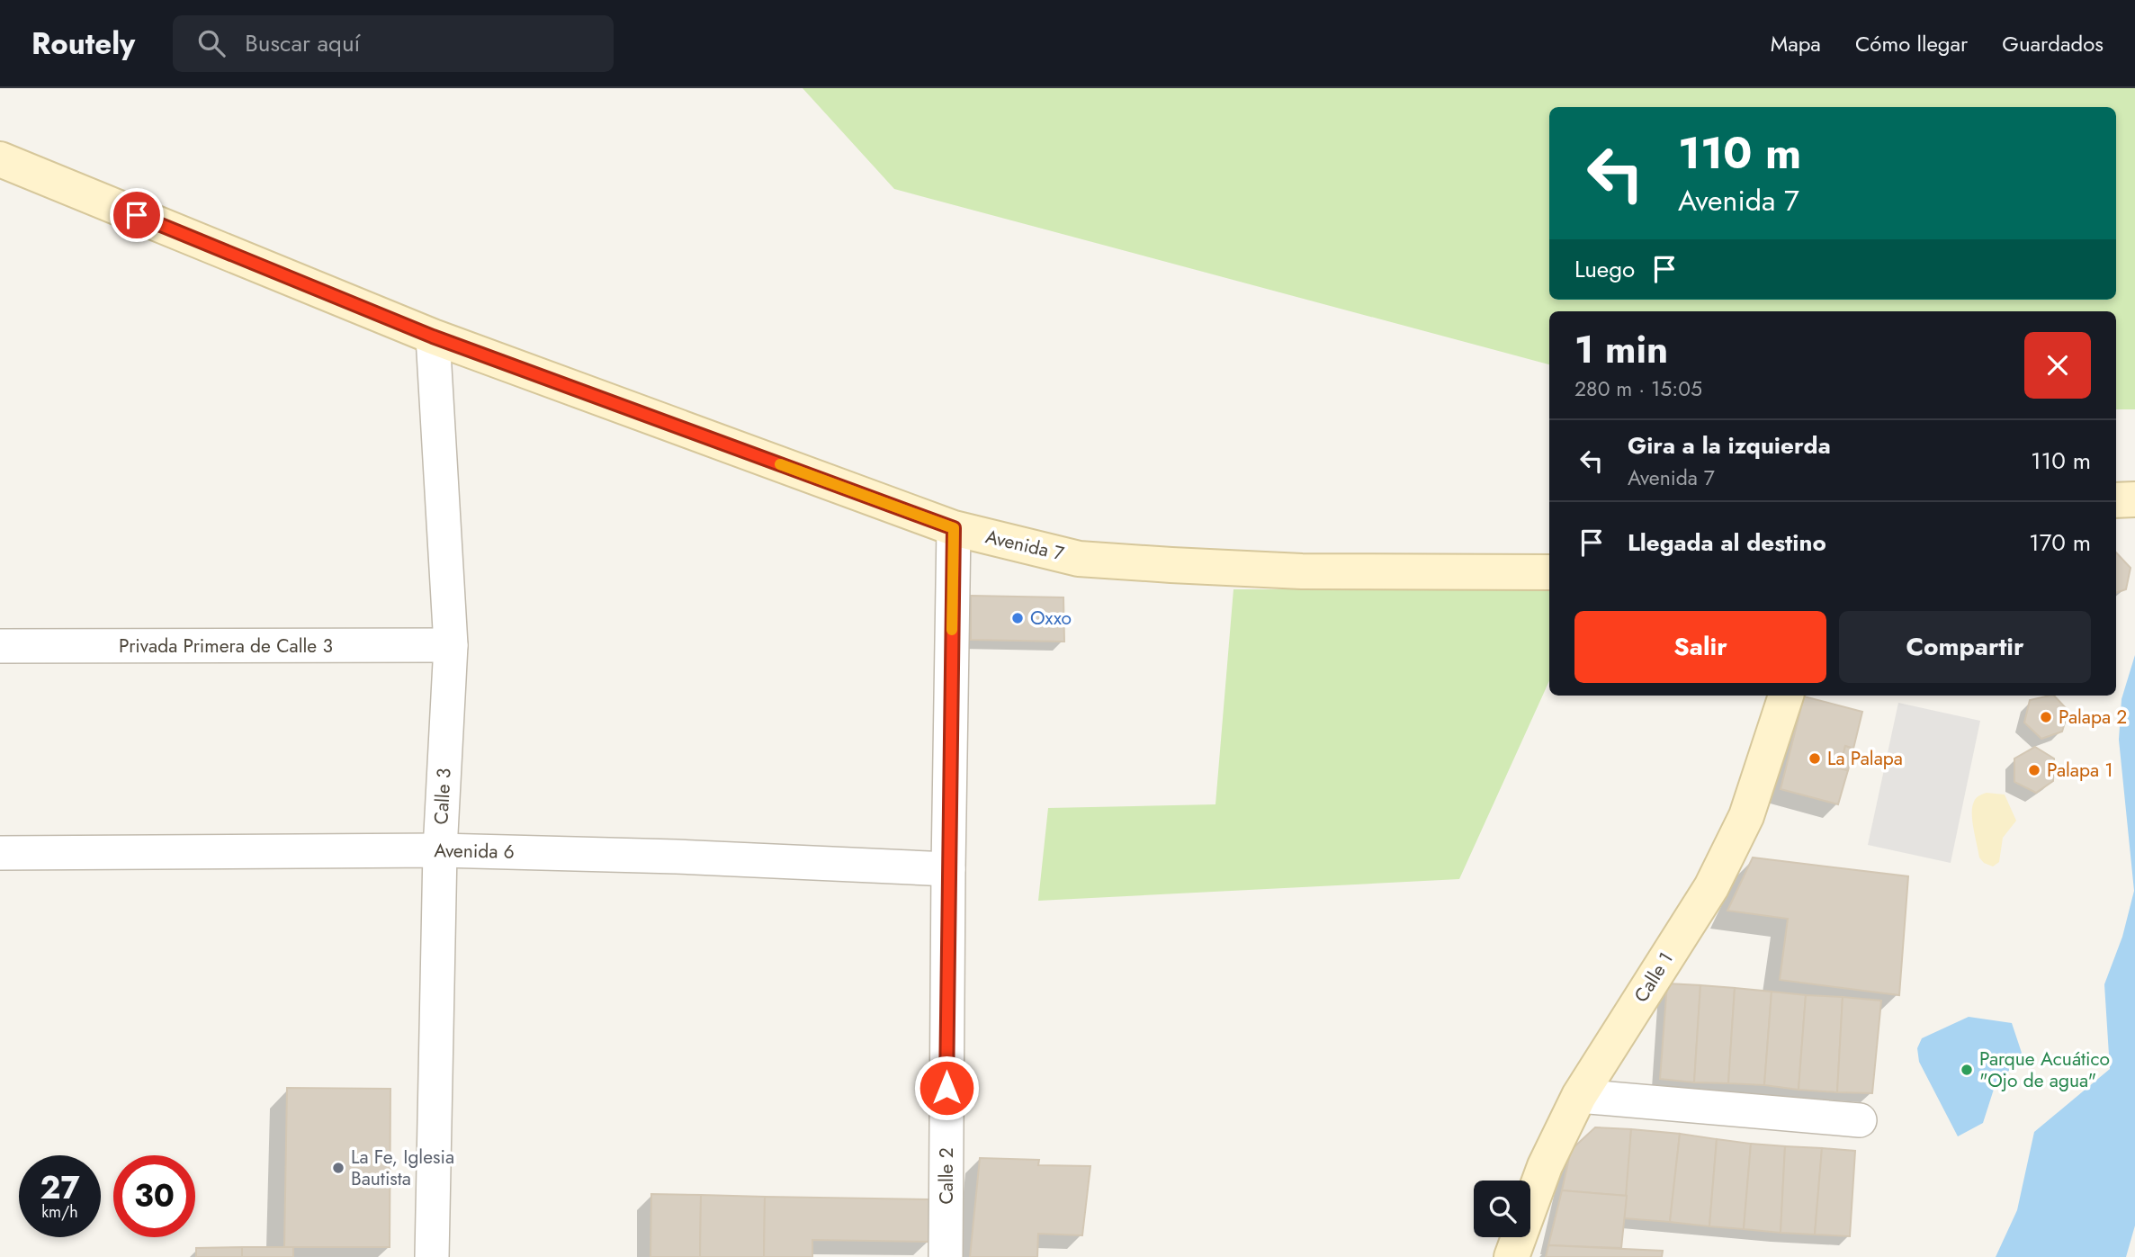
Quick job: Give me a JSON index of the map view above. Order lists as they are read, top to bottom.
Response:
{
  "streets": {
    "street": [
      "Avenida 7",
      "Privada Primera de Calle 3",
      "Calle 3",
      "Avenida 6",
      "Calle 1",
      "Calle 2"
    ]
  },
  "crossings": [
    ["Avenida 7", "Calle 3"],
    ["Avenida 7", "Calle 2"],
    ["Privada Primera de Calle 3", "Calle 3"],
    ["Calle 3", "Avenida 6"],
    ["Avenida 6", "Calle 2"]
  ],
  "places": [
    "Oxxo",
    "Palapa 2",
    "La Palapa",
    "Palapa 1",
    "Parque Acuático \"Ojo de agua\"",
    "La Fe, Iglesia Bautista"
  ],
  "page": {
    "header": "Routely",
    "search": "Buscar aquí",
    "nav": ["Mapa", "Cómo llegar", "Guardados"],
    "turn": ["110 m", "Avenida 7"],
    "then": "Luego",
    "heading": ["1 min", "280 m · 15:05"],
    "list": [
      {
        "name": "Gira a la izquierda",
        "note": "Avenida 7",
        "value": "110 m"
      },
      {
        "name": "Llegada al destino",
        "value": "170 m"
      }
    ],
    "buttons": ["Salir", "Compartir"],
    "speed": "27 km/h",
    "limit": "30"
  }
}
